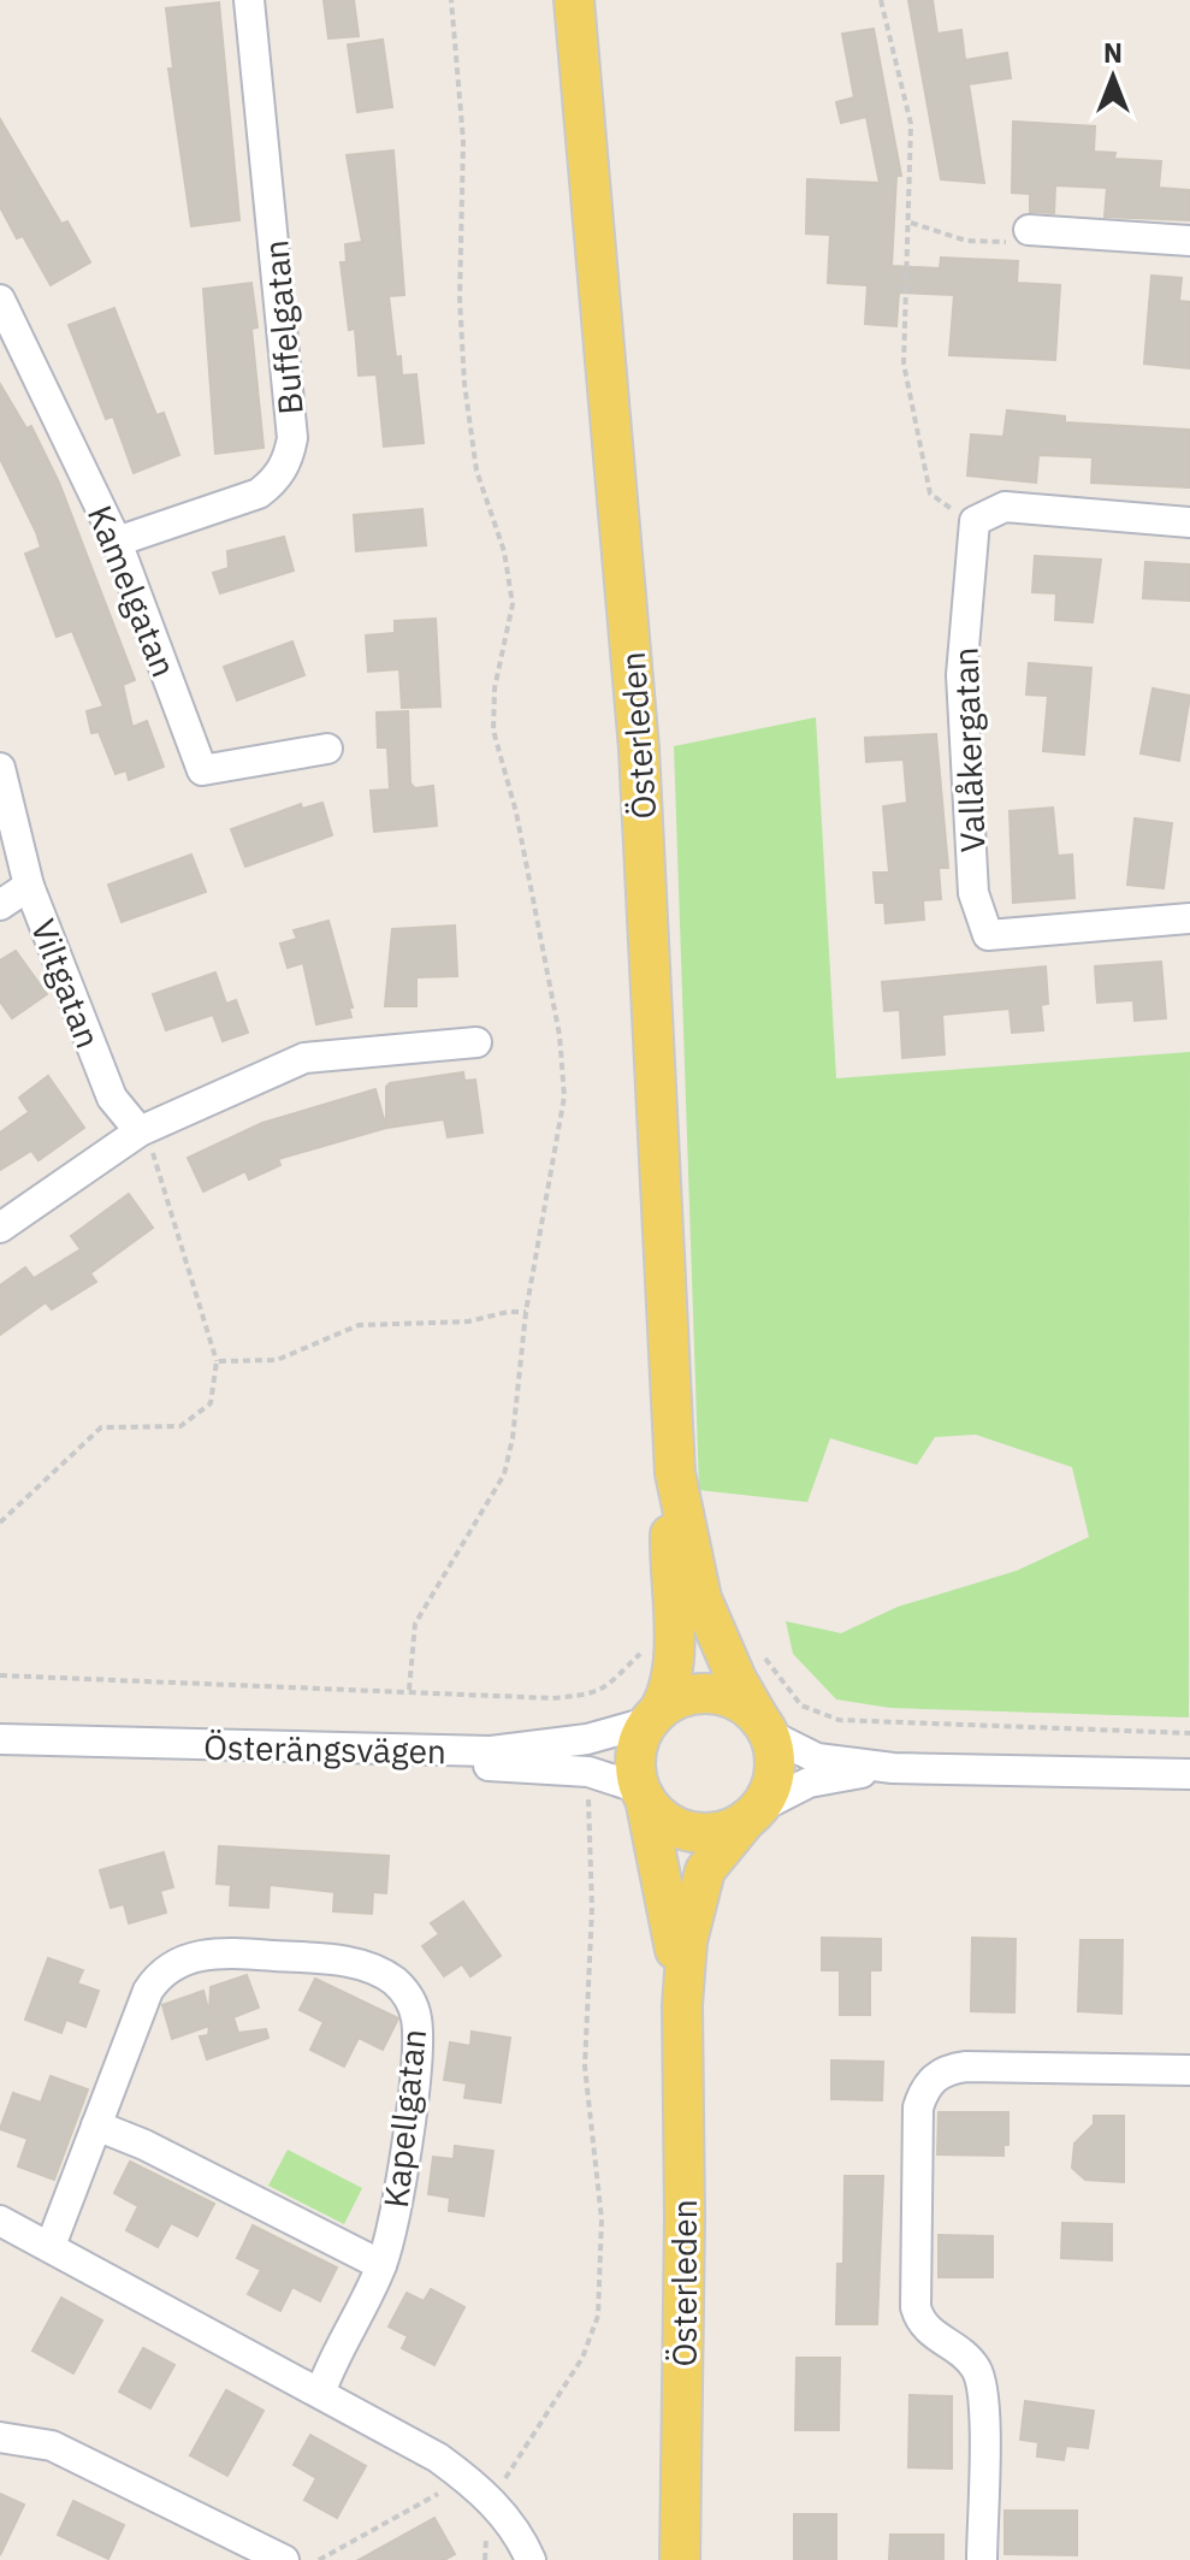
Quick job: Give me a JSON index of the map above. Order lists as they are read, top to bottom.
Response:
{
  "streets": {
    "main road": ["Österleden"],
    "street": [
      "Buffelgatan",
      "Kamelgatan",
      "Vallåkergatan",
      "Viltgatan",
      "Österängsvägen",
      "Kapellgatan"
    ]
  },
  "crossings": [
    ["Buffelgatan", "Kamelgatan"],
    ["Österleden", "Österängsvägen"]
  ],
  "north": "top"
}
